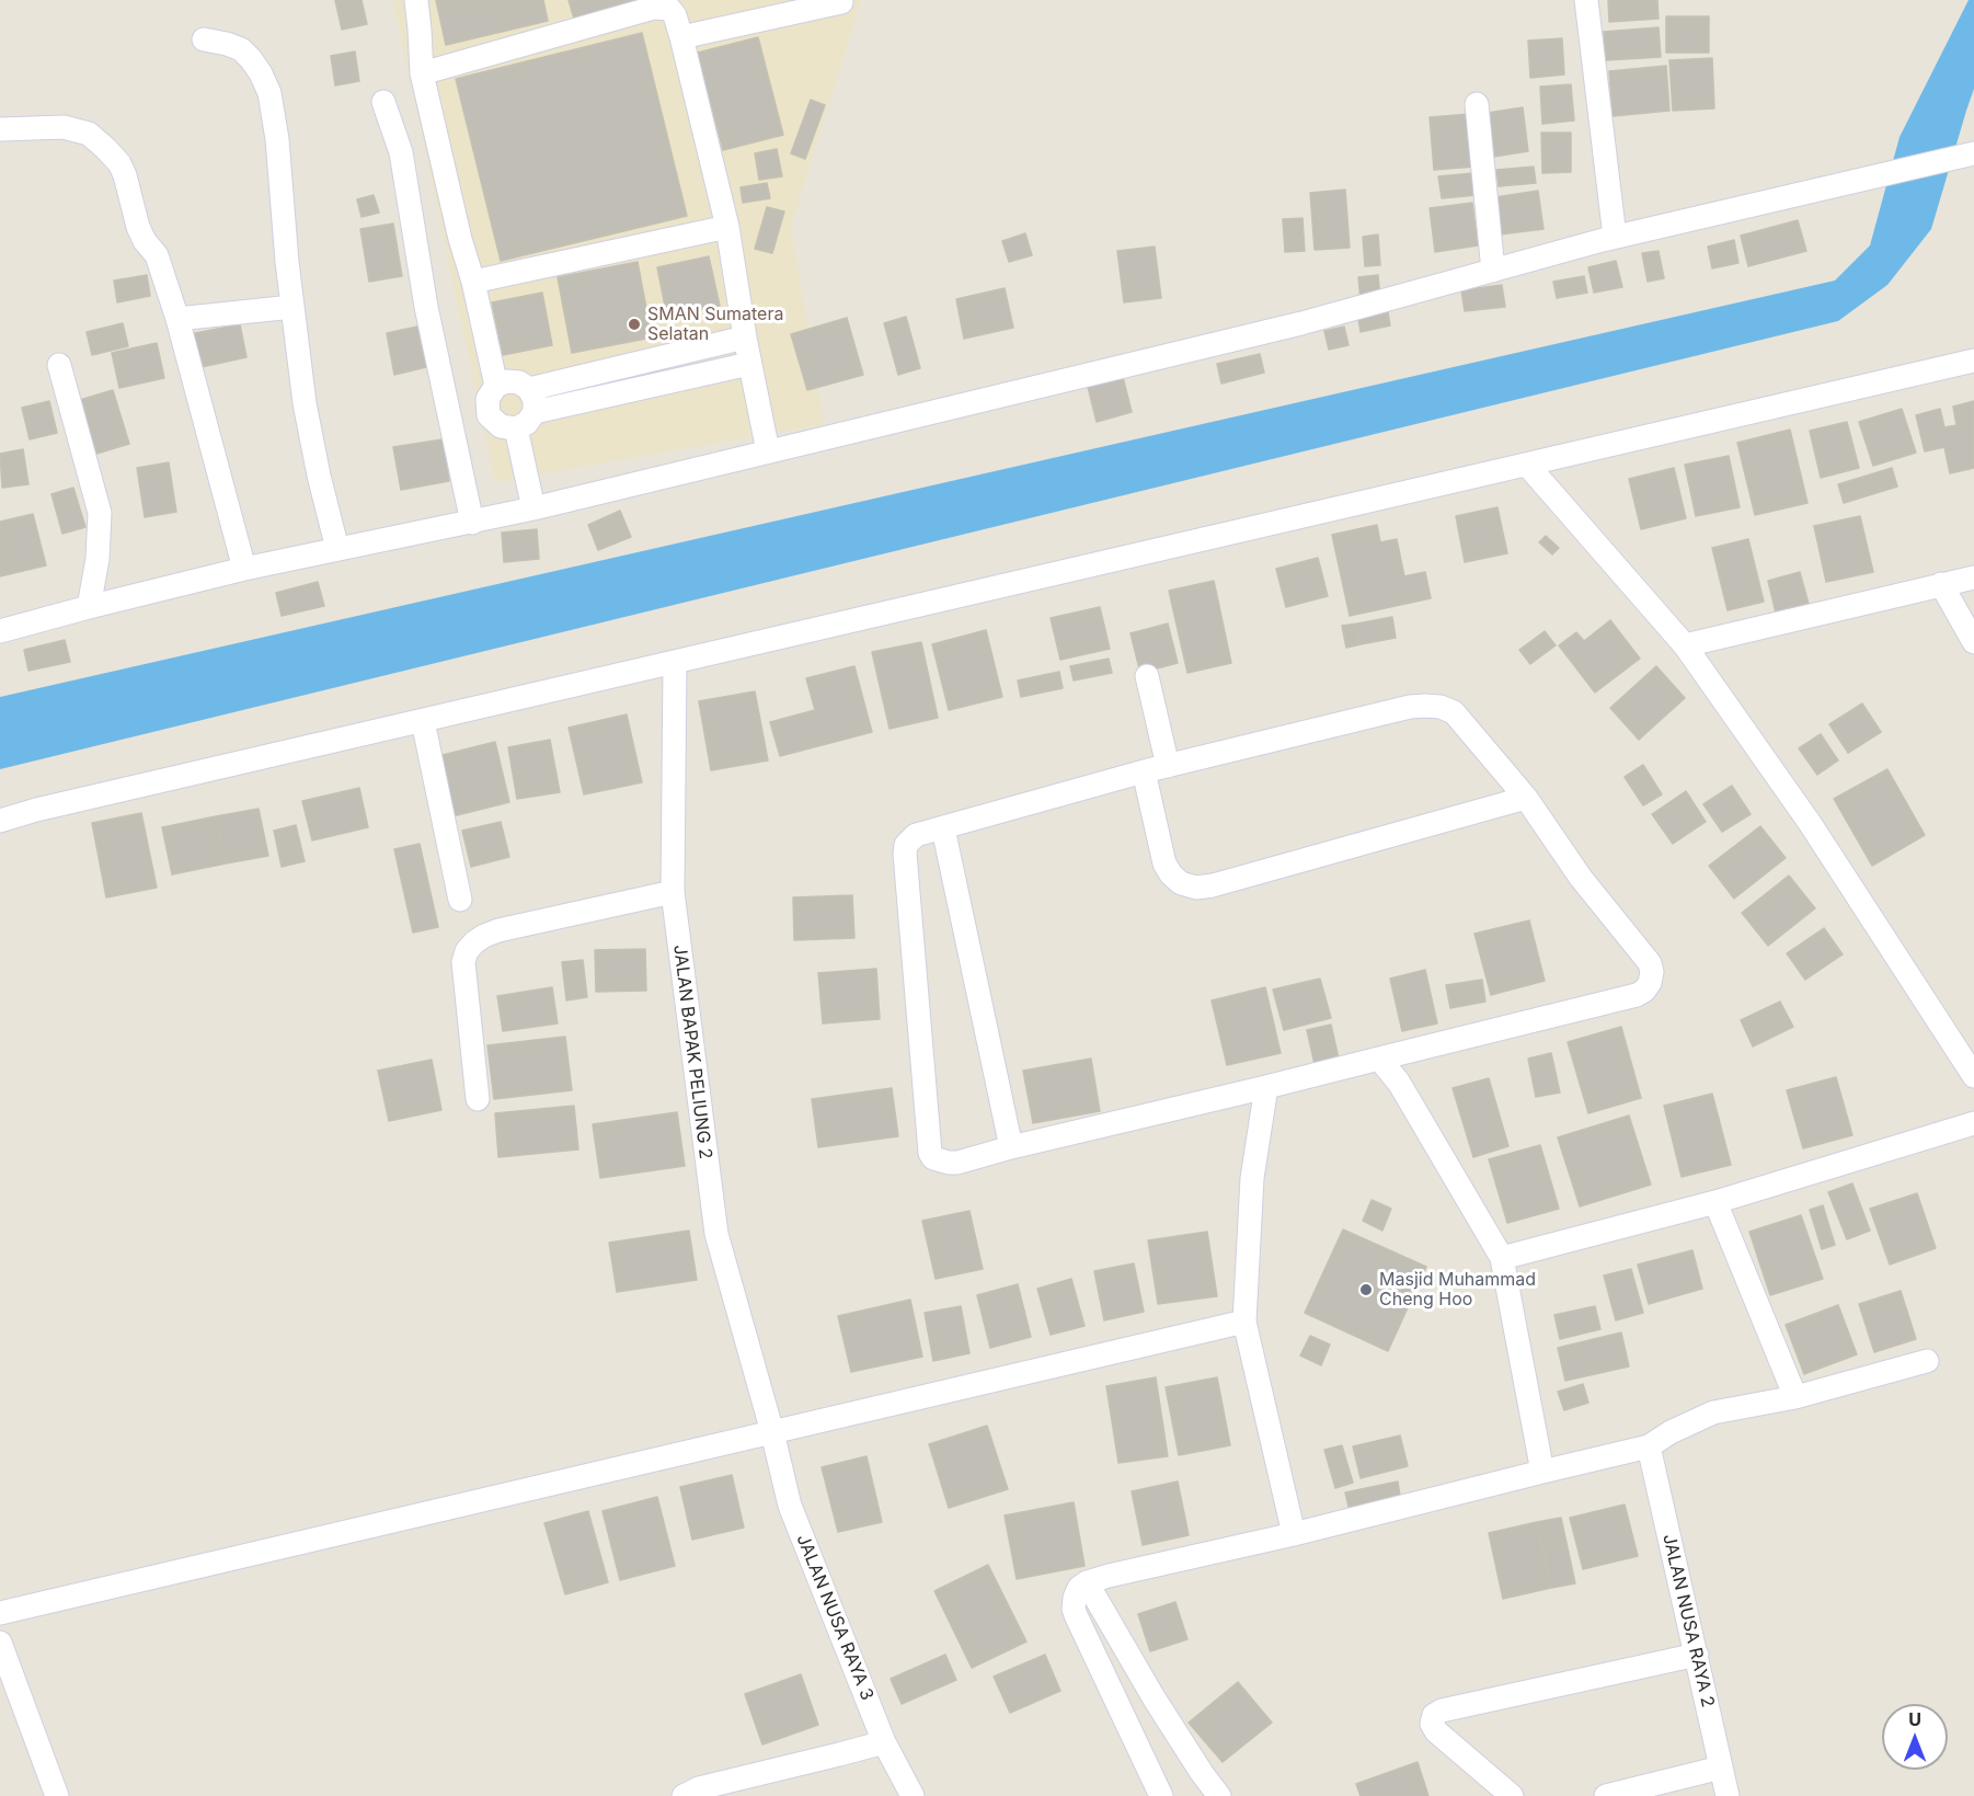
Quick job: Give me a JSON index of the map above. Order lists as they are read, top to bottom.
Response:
{
  "streets": {
    "street": ["JALAN BAPAK PELIUNG 2", "JALAN NUSA RAYA 3", "JALAN NUSA RAYA 2"]
  },
  "crossings": [
    ["JALAN BAPAK PELIUNG 2", "JALAN NUSA RAYA 3"]
  ],
  "places": ["SMAN Sumatera Selatan", "Masjid Muhammad Cheng Hoo"],
  "north": "top"
}
